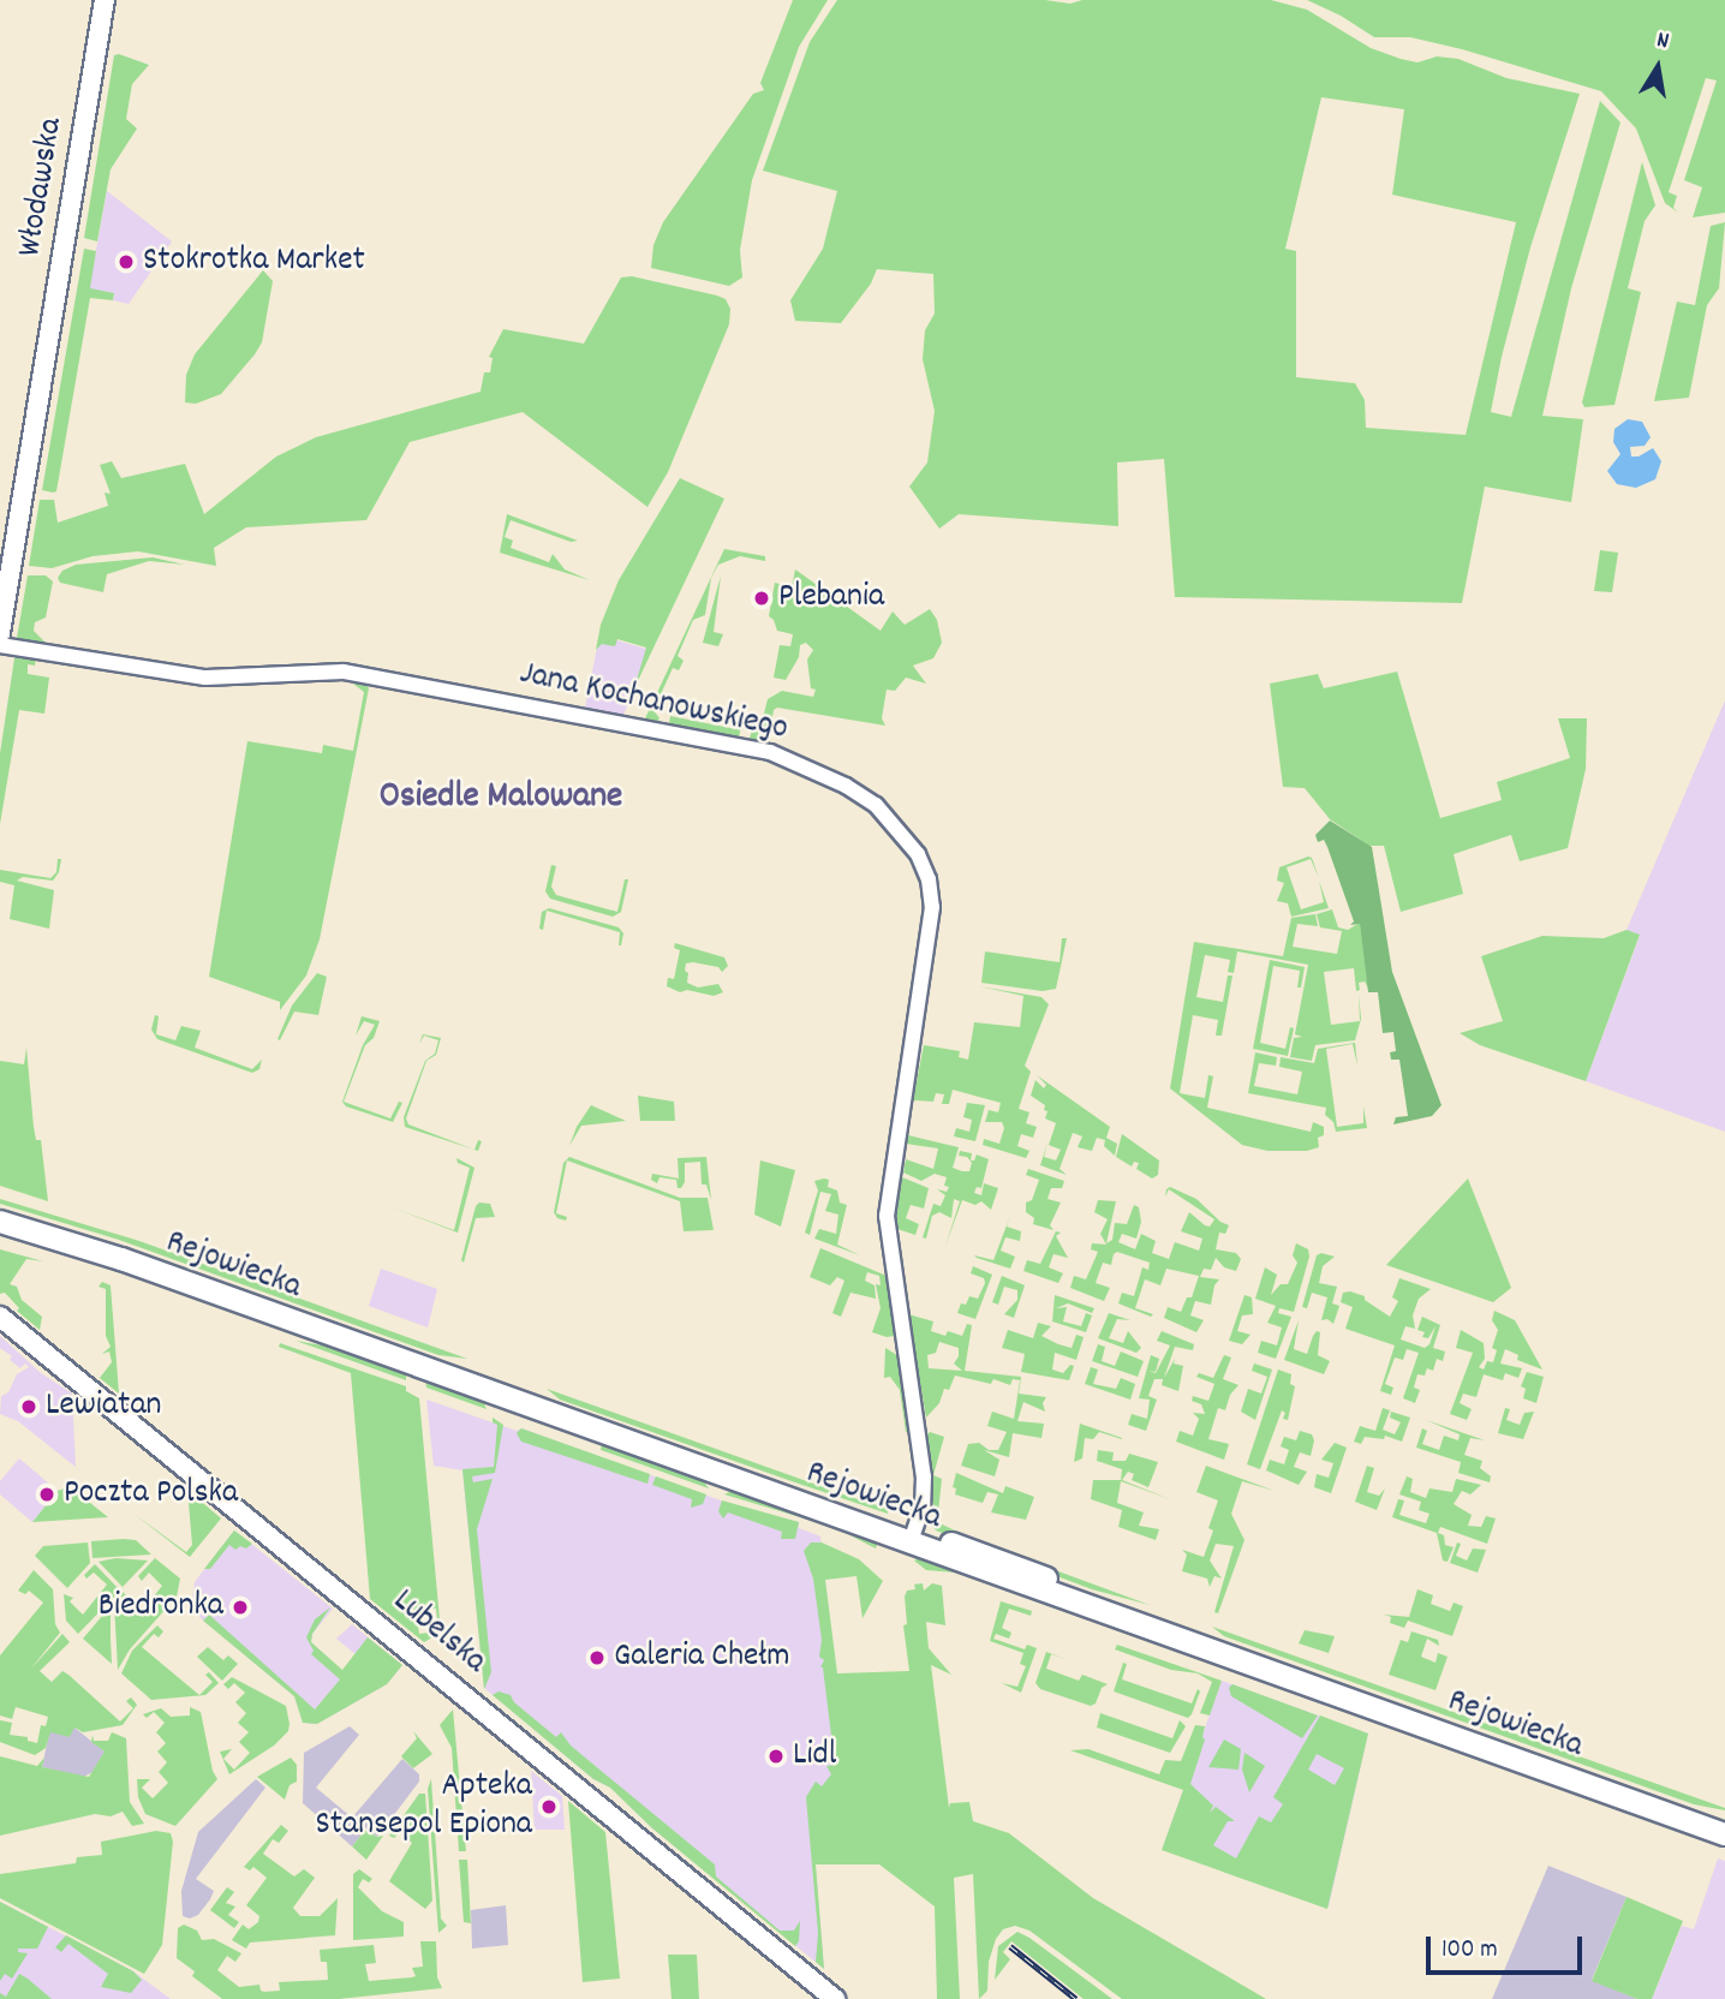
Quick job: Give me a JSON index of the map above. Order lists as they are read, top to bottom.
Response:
{
  "streets": {
    "highway": ["Rejowiecka"],
    "main road": ["Włodawska", "Lubelska"],
    "street": ["Jana Kochanowskiego"]
  },
  "crossings": [
    ["Jana Kochanowskiego", "Rejowiecka"]
  ],
  "districts": ["Osiedle Malowane"],
  "places": [
    "Stokrotka Market",
    "Plebania",
    "Lewiatan",
    "Poczta Polska",
    "Biedronka",
    "Galeria Chełm",
    "Lidl",
    "Apteka Stansepol Epiona"
  ],
  "scale_bar": "100 m",
  "north": "top"
}
